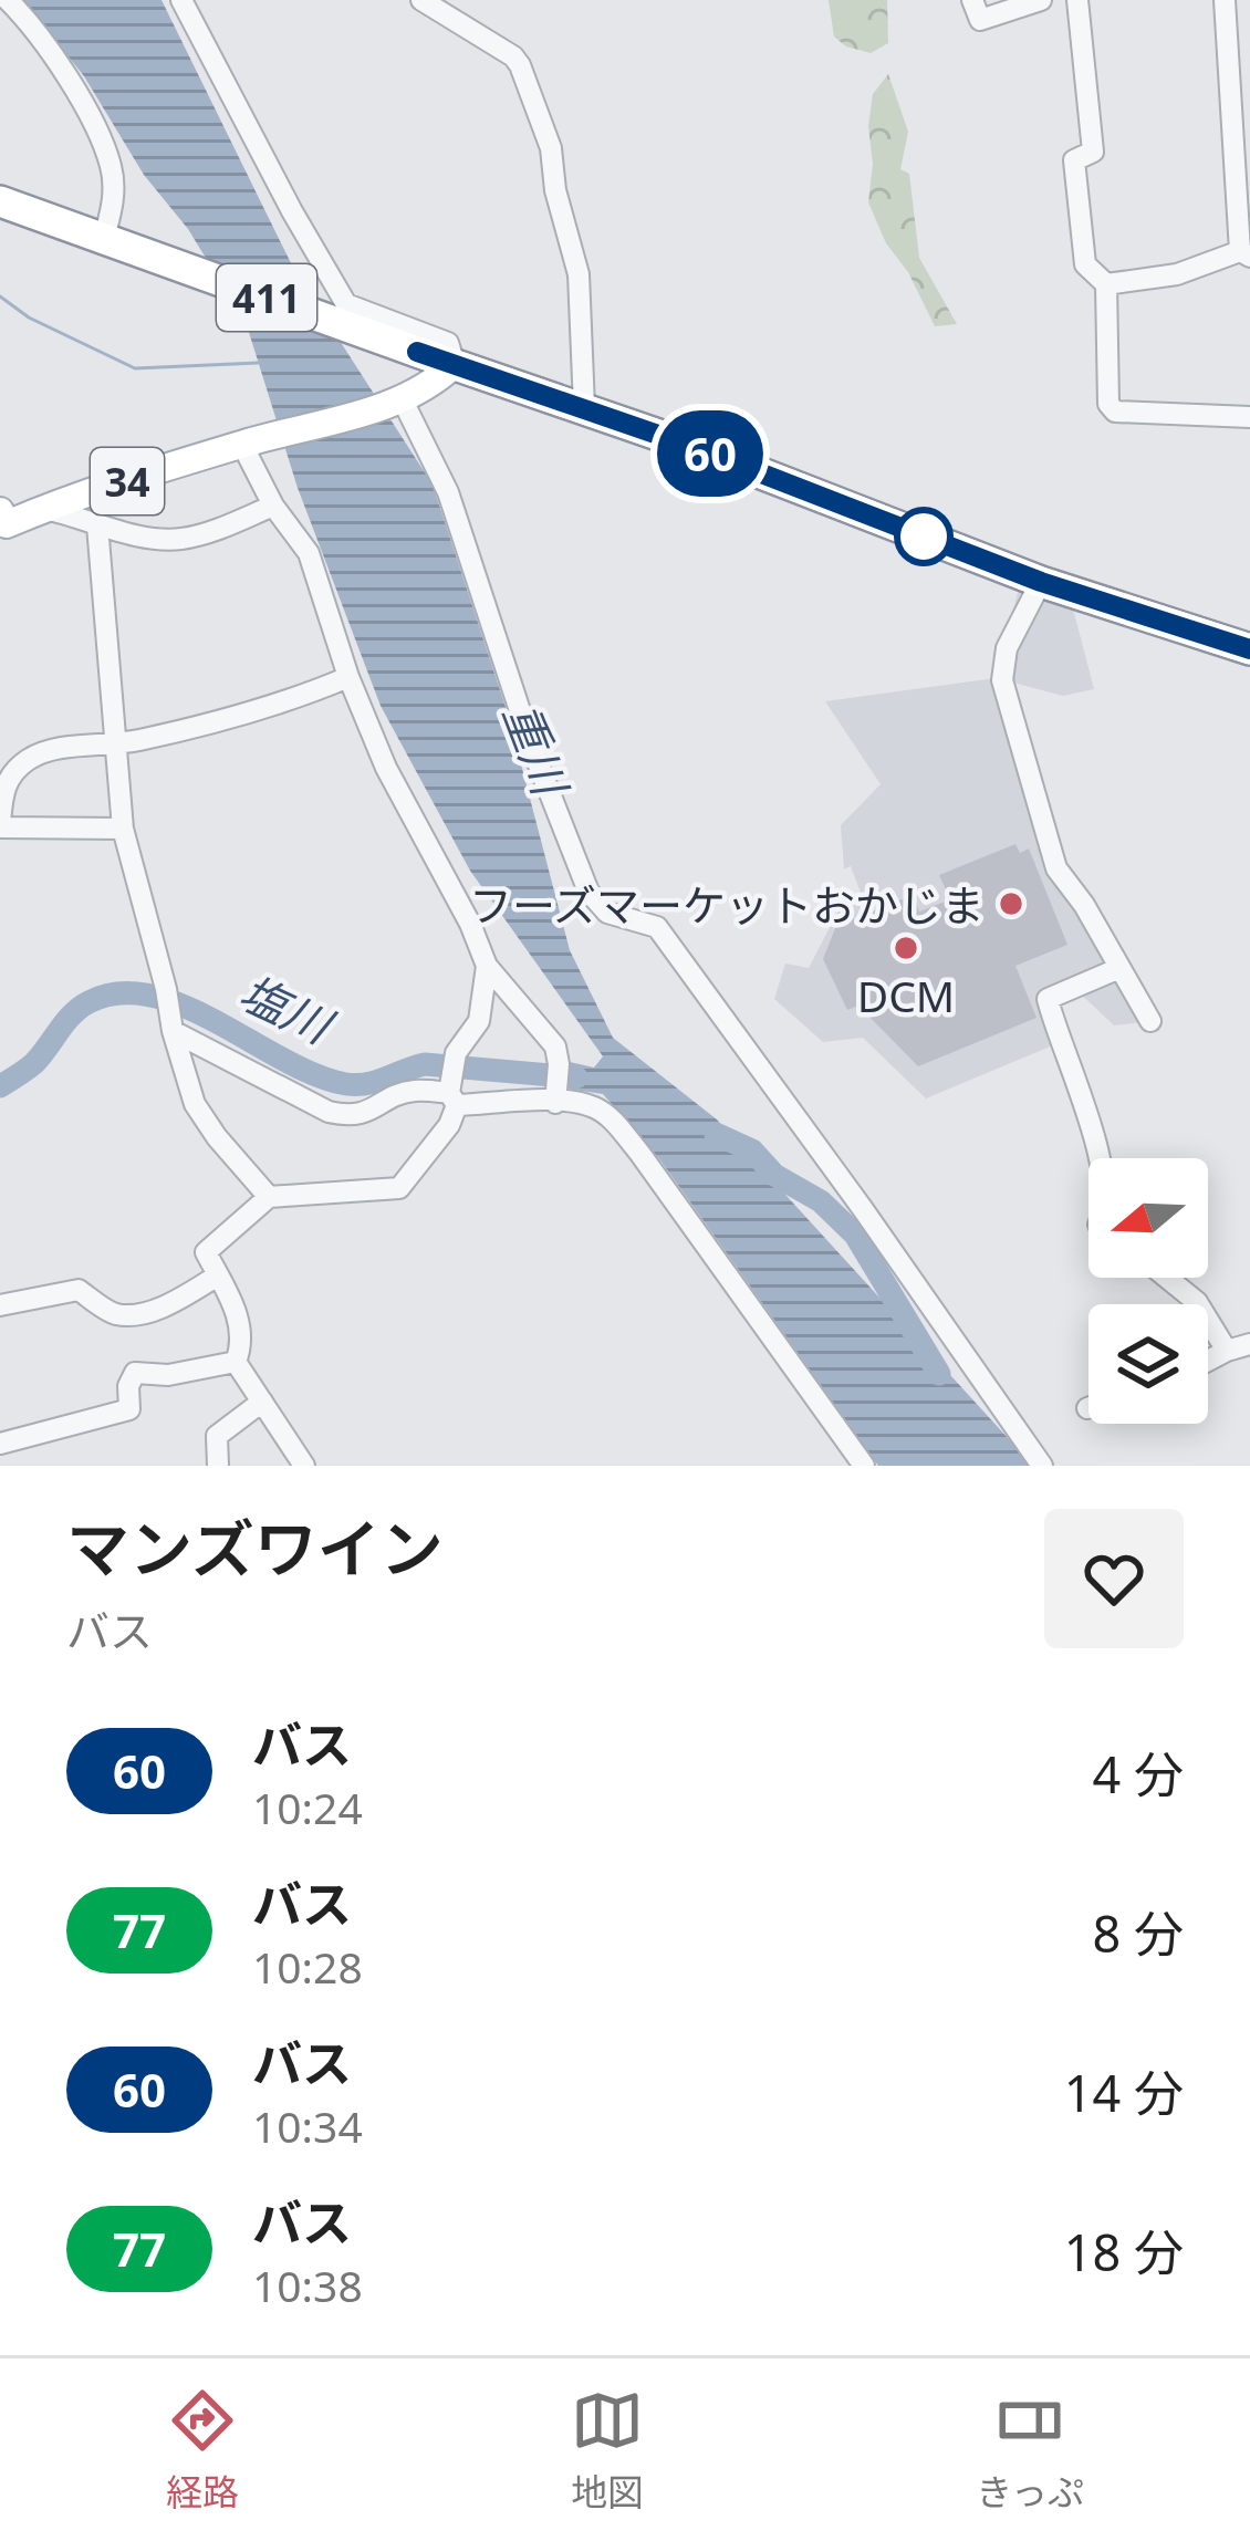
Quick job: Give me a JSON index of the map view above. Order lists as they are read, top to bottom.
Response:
{
  "streets": {
    "highway": ["411"],
    "main road": ["34"]
  },
  "crossings": [
    ["411", "34"]
  ],
  "water": ["重川", "塩川"],
  "places": ["フーズマーケットおかじま", "DCM"],
  "lines": ["bus line 60"],
  "north": "left",
  "page": {
    "on_map": "60",
    "heading": ["マンズワイン", "バス"],
    "list": [
      {
        "mark": "60",
        "name": "バス",
        "note": "10:24",
        "value": "4 分"
      },
      {
        "mark": "77",
        "name": "バス",
        "note": "10:28",
        "value": "8 分"
      },
      {
        "mark": "60",
        "name": "バス",
        "note": "10:34",
        "value": "14 分"
      },
      {
        "mark": "77",
        "name": "バス",
        "note": "10:38",
        "value": "18 分"
      }
    ],
    "tabs": ["経路", "地図", "きっぷ"]
  }
}
